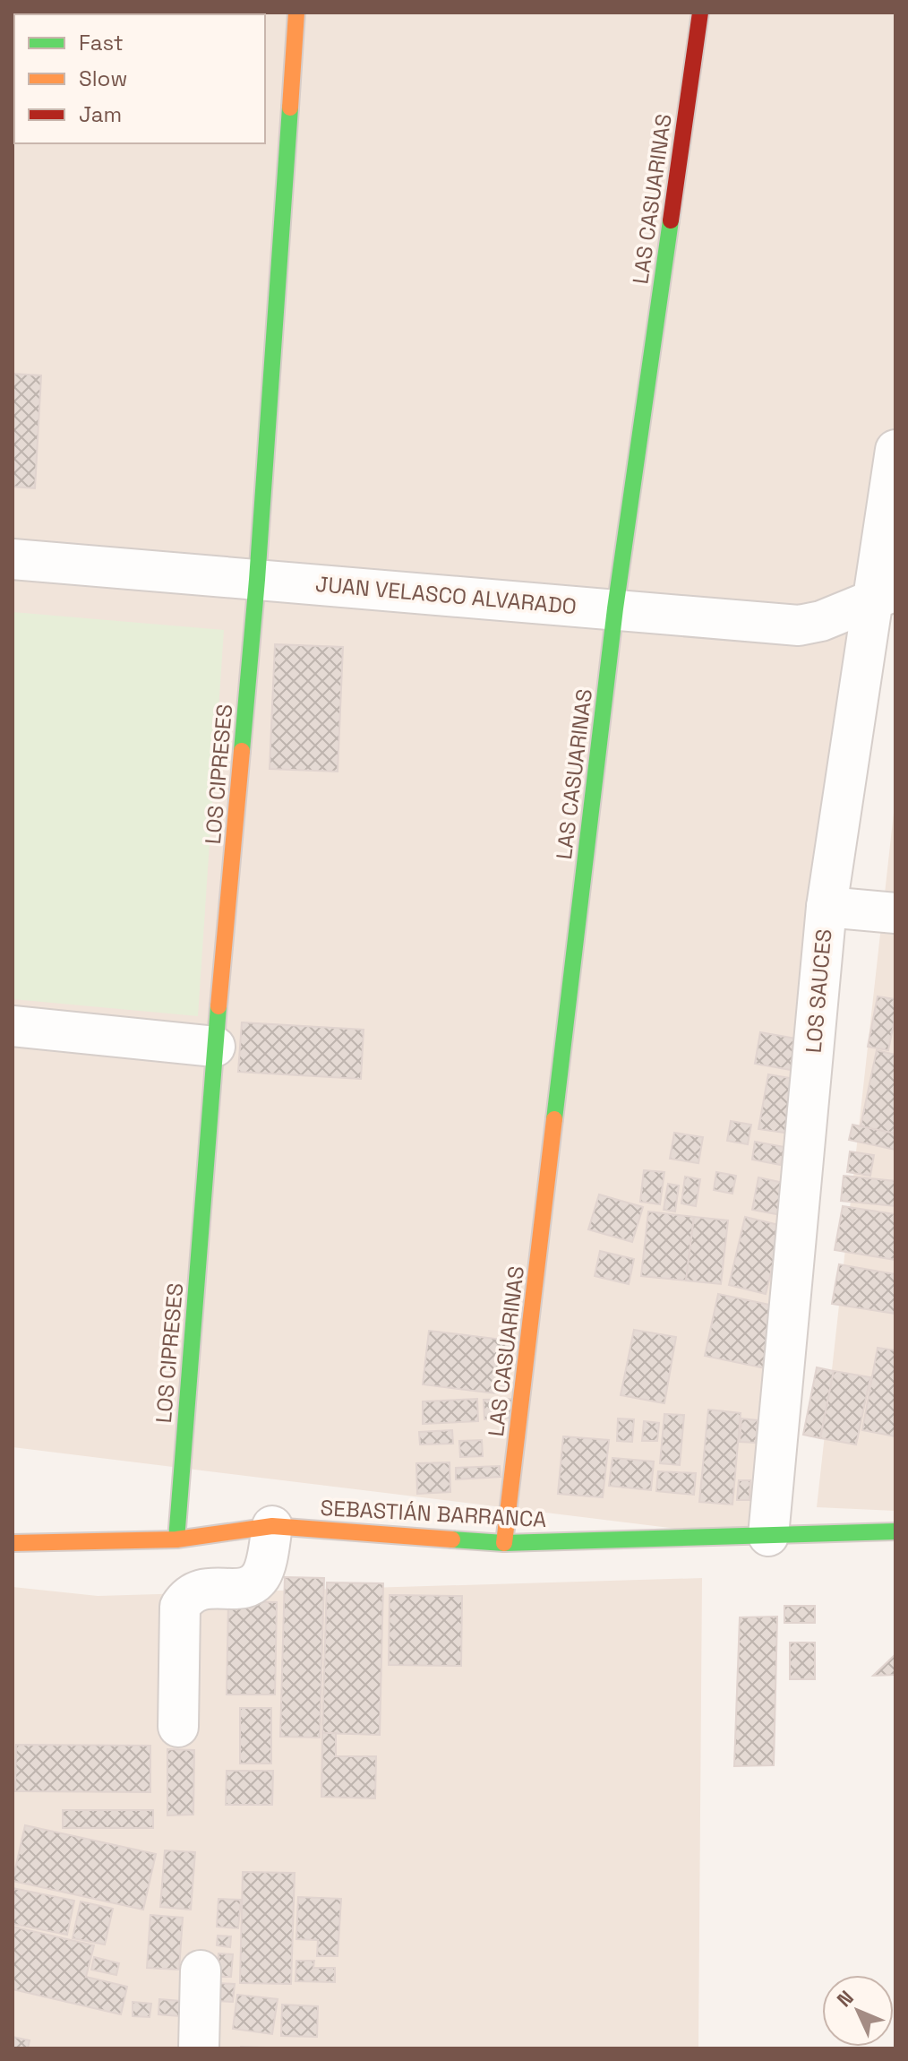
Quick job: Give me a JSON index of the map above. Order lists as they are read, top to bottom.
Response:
{
  "streets": {
    "street": [
      "LAS CASUARINAS",
      "JUAN VELASCO ALVARADO",
      "LOS CIPRESES",
      "LOS SAUCES",
      "SEBASTIÁN BARRANCA"
    ]
  },
  "crossings": [
    ["LAS CASUARINAS", "JUAN VELASCO ALVARADO"],
    ["LAS CASUARINAS", "SEBASTIÁN BARRANCA"],
    ["JUAN VELASCO ALVARADO", "LOS CIPRESES"],
    ["JUAN VELASCO ALVARADO", "LOS SAUCES"],
    ["LOS CIPRESES", "SEBASTIÁN BARRANCA"],
    ["LOS SAUCES", "SEBASTIÁN BARRANCA"]
  ],
  "legend": ["Fast", "Slow", "Jam"],
  "north": "top left"
}
